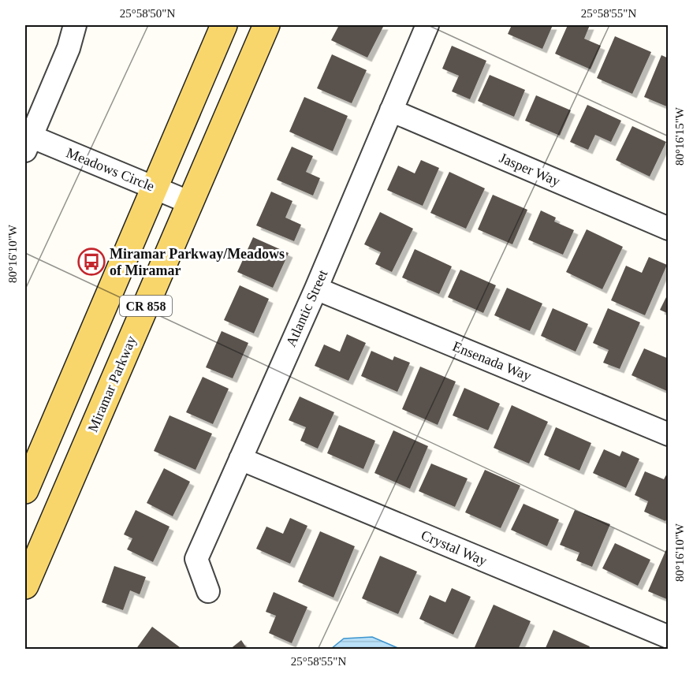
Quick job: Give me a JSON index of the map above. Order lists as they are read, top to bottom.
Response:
{
  "streets": {
    "main road": ["CR 858", "Miramar Parkway"],
    "street": [
      "Meadows Circle",
      "Jasper Way",
      "Atlantic Street",
      "Ensenada Way",
      "Crystal Way"
    ]
  },
  "crossings": [
    ["Meadows Circle", "CR 858"],
    ["Meadows Circle", "Miramar Parkway"],
    ["Jasper Way", "Atlantic Street"],
    ["Atlantic Street", "Ensenada Way"],
    ["Atlantic Street", "Crystal Way"]
  ],
  "places": {
    "bus stop": ["Miramar Parkway/Meadows of Miramar"]
  },
  "coordinates": [
    "25°58'50\"N",
    "25°58'55\"N",
    "80°16'15\"W",
    "80°16'10\"W"
  ]
}
